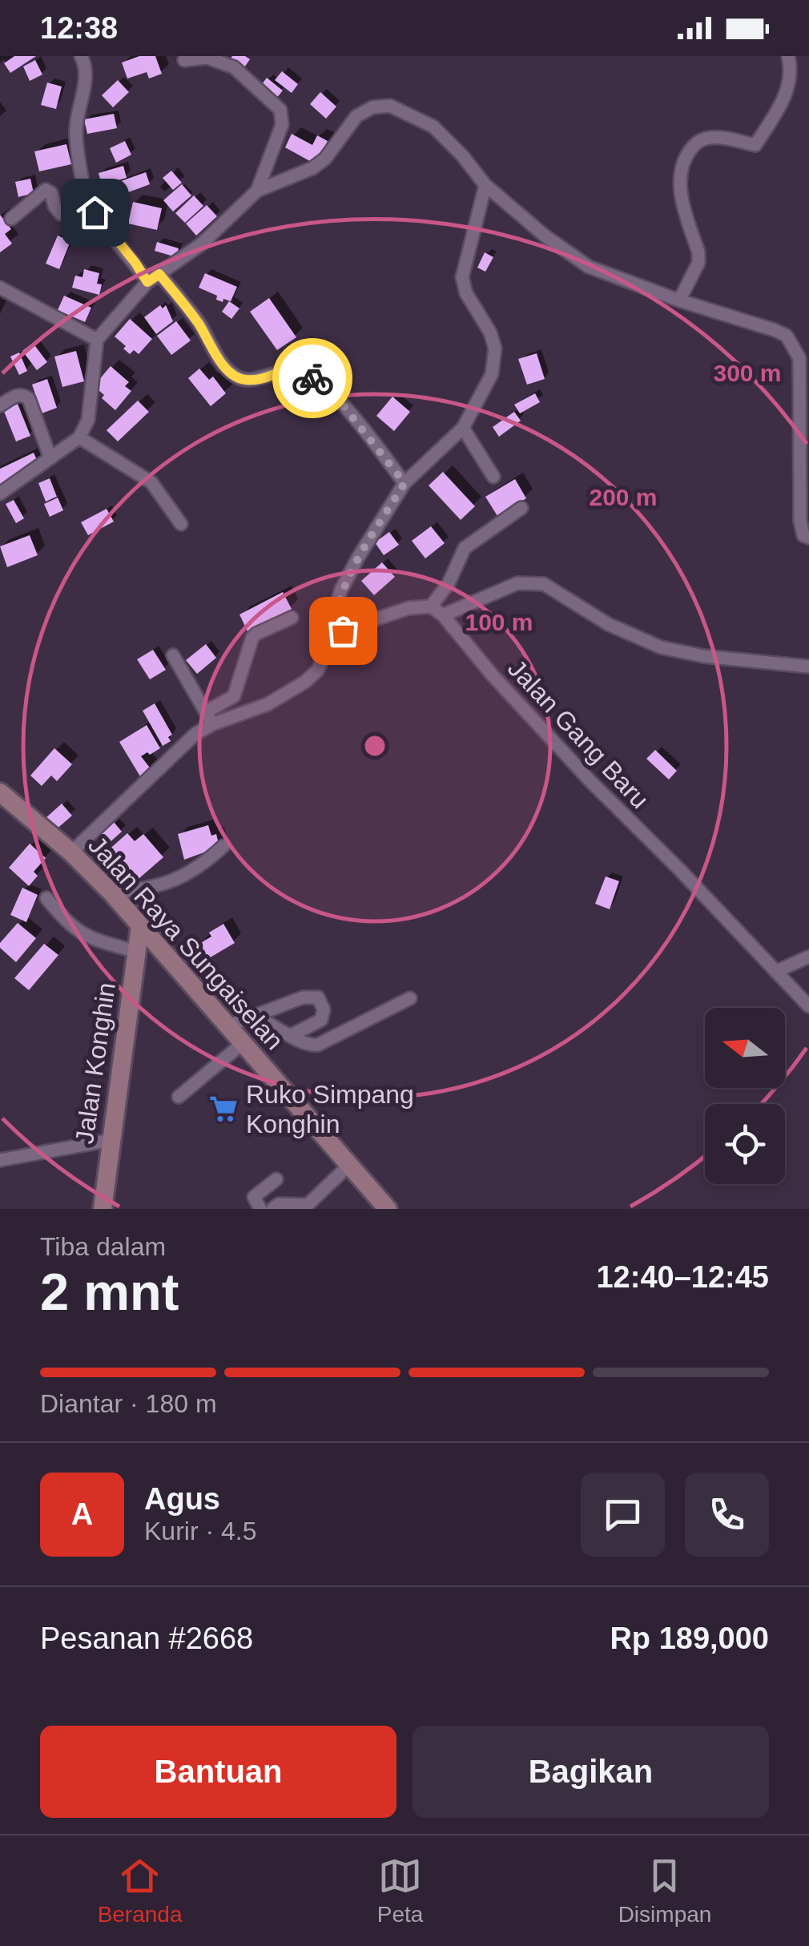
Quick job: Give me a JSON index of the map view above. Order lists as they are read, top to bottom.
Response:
{
  "streets": {
    "main road": ["Jalan Raya Sungaiselan", "Jalan Konghin"],
    "street": ["Jalan Gang Baru"]
  },
  "crossings": [
    ["Jalan Raya Sungaiselan", "Jalan Konghin"]
  ],
  "places": {
    "supermarket": ["Ruko Simpang Konghin"]
  },
  "north": "left",
  "page": {
    "status": "12:38",
    "heading": ["2 mnt", "Tiba dalam", "12:40–12:45"],
    "panel": [
      "Agus",
      "Kurir · 4.5",
      "Pesanan #2668",
      "Rp 189,000"
    ],
    "bar": "Diantar · 180 m",
    "round": "A",
    "buttons": ["Bantuan", "Bagikan"],
    "tabs": ["Beranda", "Peta", "Disimpan"]
  },
  "rings": ["300 m", "200 m", "100 m"]
}
